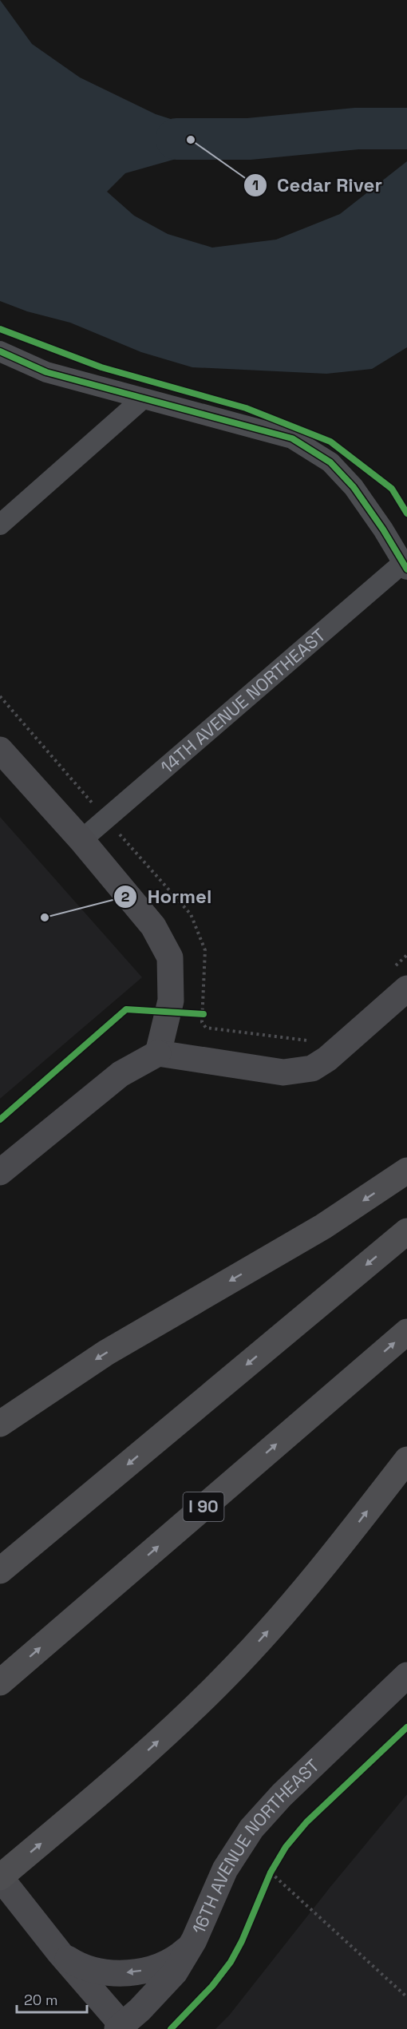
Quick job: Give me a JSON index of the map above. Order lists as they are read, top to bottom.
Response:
{
  "streets": {
    "highway": ["I 90"],
    "street": ["14TH AVENUE NORTHEAST", "16TH AVENUE NORTHEAST"]
  },
  "places": ["Cedar River", "Hormel"],
  "scale_bar": "20 m"
}
